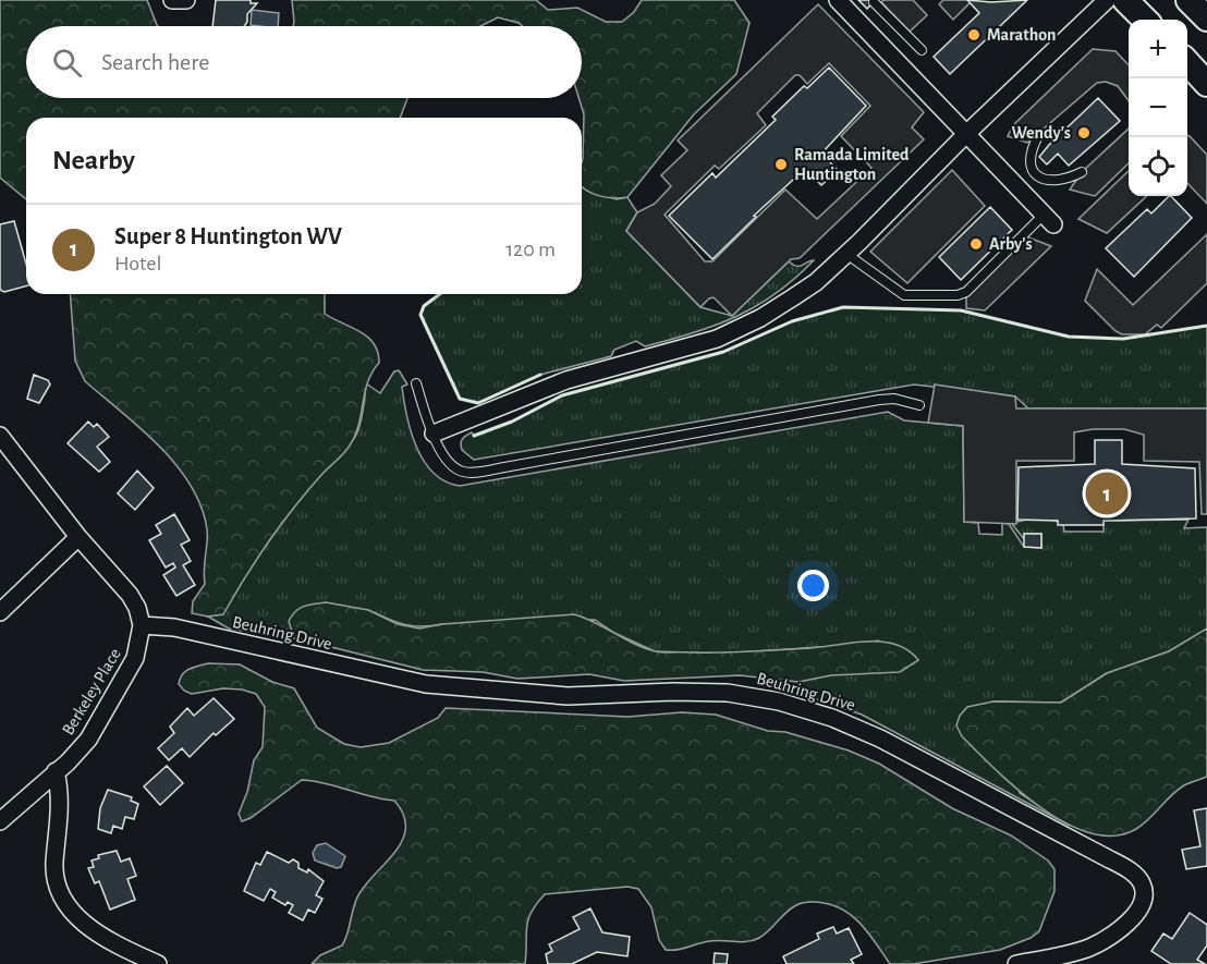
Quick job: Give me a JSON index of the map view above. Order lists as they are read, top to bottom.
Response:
{
  "streets": {
    "street": ["Beuhring Drive", "Berkeley Place"]
  },
  "crossings": [
    ["Beuhring Drive", "Berkeley Place"]
  ],
  "places": [
    "Marathon",
    "Wendy's",
    "Ramada Limited Huntington",
    "Arby's"
  ],
  "page": {
    "map_buttons": ["+", "−"],
    "search": "Search here",
    "heading": "Nearby",
    "list": [
      {
        "mark": "1",
        "name": "Super 8 Huntington WV",
        "note": "Hotel",
        "value": "120 m"
      }
    ],
    "pins": "1"
  }
}
